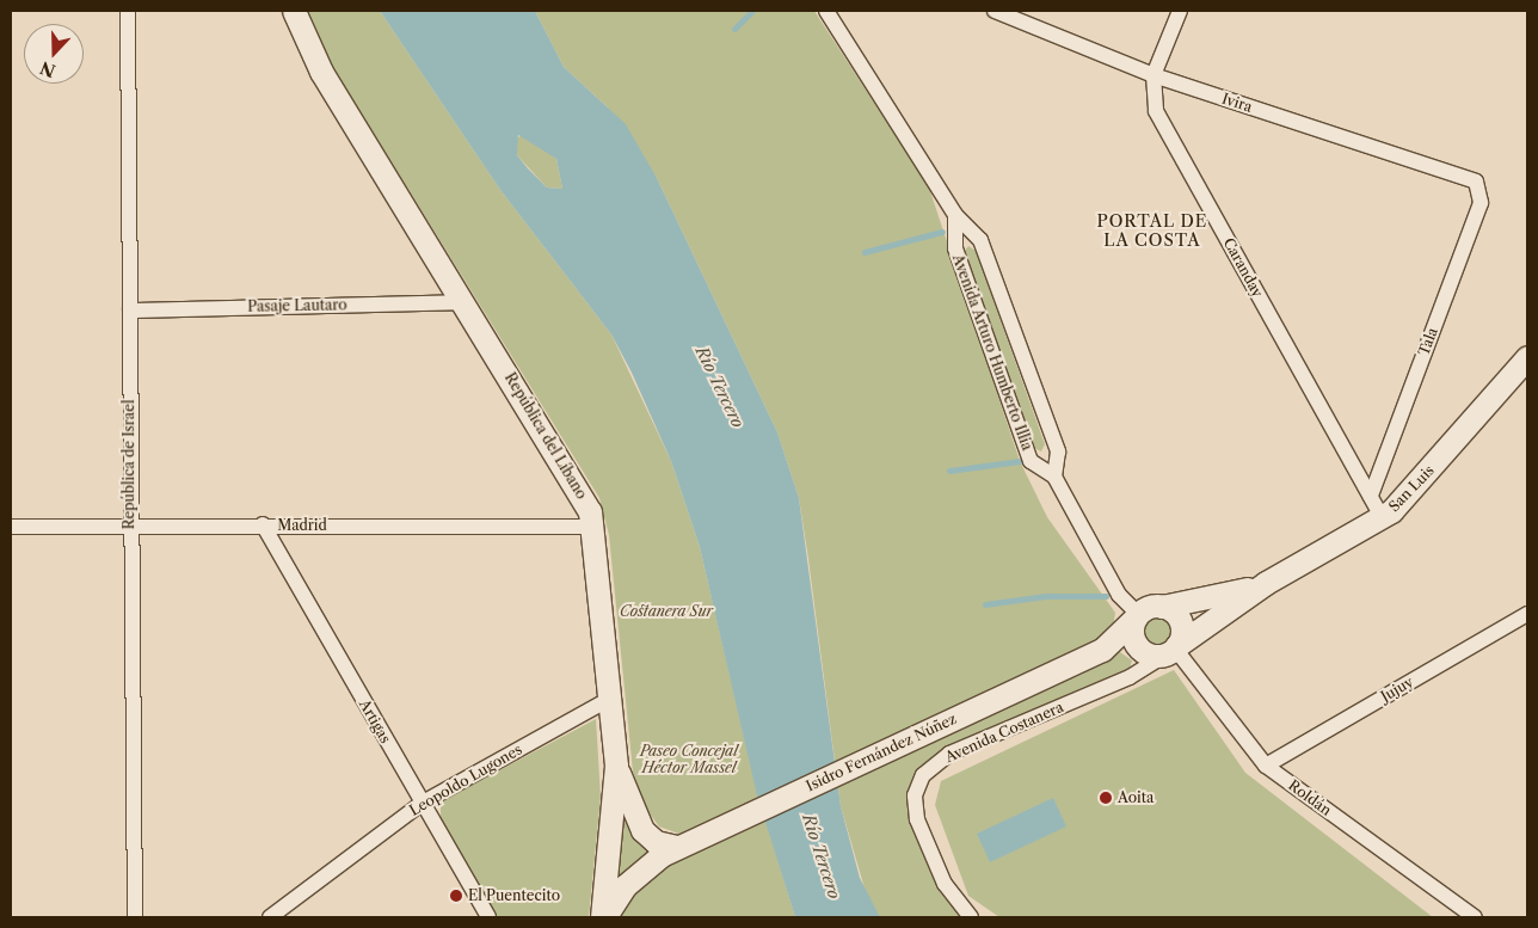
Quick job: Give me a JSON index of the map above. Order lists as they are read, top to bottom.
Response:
{
  "streets": {
    "main road": ["República del Líbano", "San Luis", "Isidro Fernández Núñez"],
    "street": [
      "Ivira",
      "Caranday",
      "Pasaje Lautaro",
      "Tala",
      "Avenida Arturo Humberto Illia",
      "República de Israel",
      "Madrid",
      "Jujuy",
      "Artigas",
      "Avenida Costanera",
      "Leopoldo Lugones",
      "Roldán"
    ]
  },
  "crossings": [
    ["Ivira", "Caranday"],
    ["Ivira", "Tala"],
    ["Caranday", "Tala"],
    ["Caranday", "San Luis"],
    ["Pasaje Lautaro", "República del Líbano"],
    ["Pasaje Lautaro", "República de Israel"],
    ["Avenida Arturo Humberto Illia", "San Luis"],
    ["República del Líbano", "Madrid"],
    ["República del Líbano", "Isidro Fernández Núñez"],
    ["República del Líbano", "Leopoldo Lugones"],
    ["República de Israel", "Madrid"],
    ["San Luis", "Avenida Costanera"],
    ["San Luis", "Roldán"],
    ["Madrid", "Artigas"],
    ["Jujuy", "Roldán"],
    ["Artigas", "Leopoldo Lugones"],
    ["Avenida Costanera", "Roldán"]
  ],
  "districts": ["PORTAL DE LA COSTA"],
  "water": ["Río Tercero"],
  "parks": ["Costanera Sur", "Paseo Concejal Héctor Massel"],
  "places": ["Aoita", "El Puentecito"],
  "north": "bottom"
}
